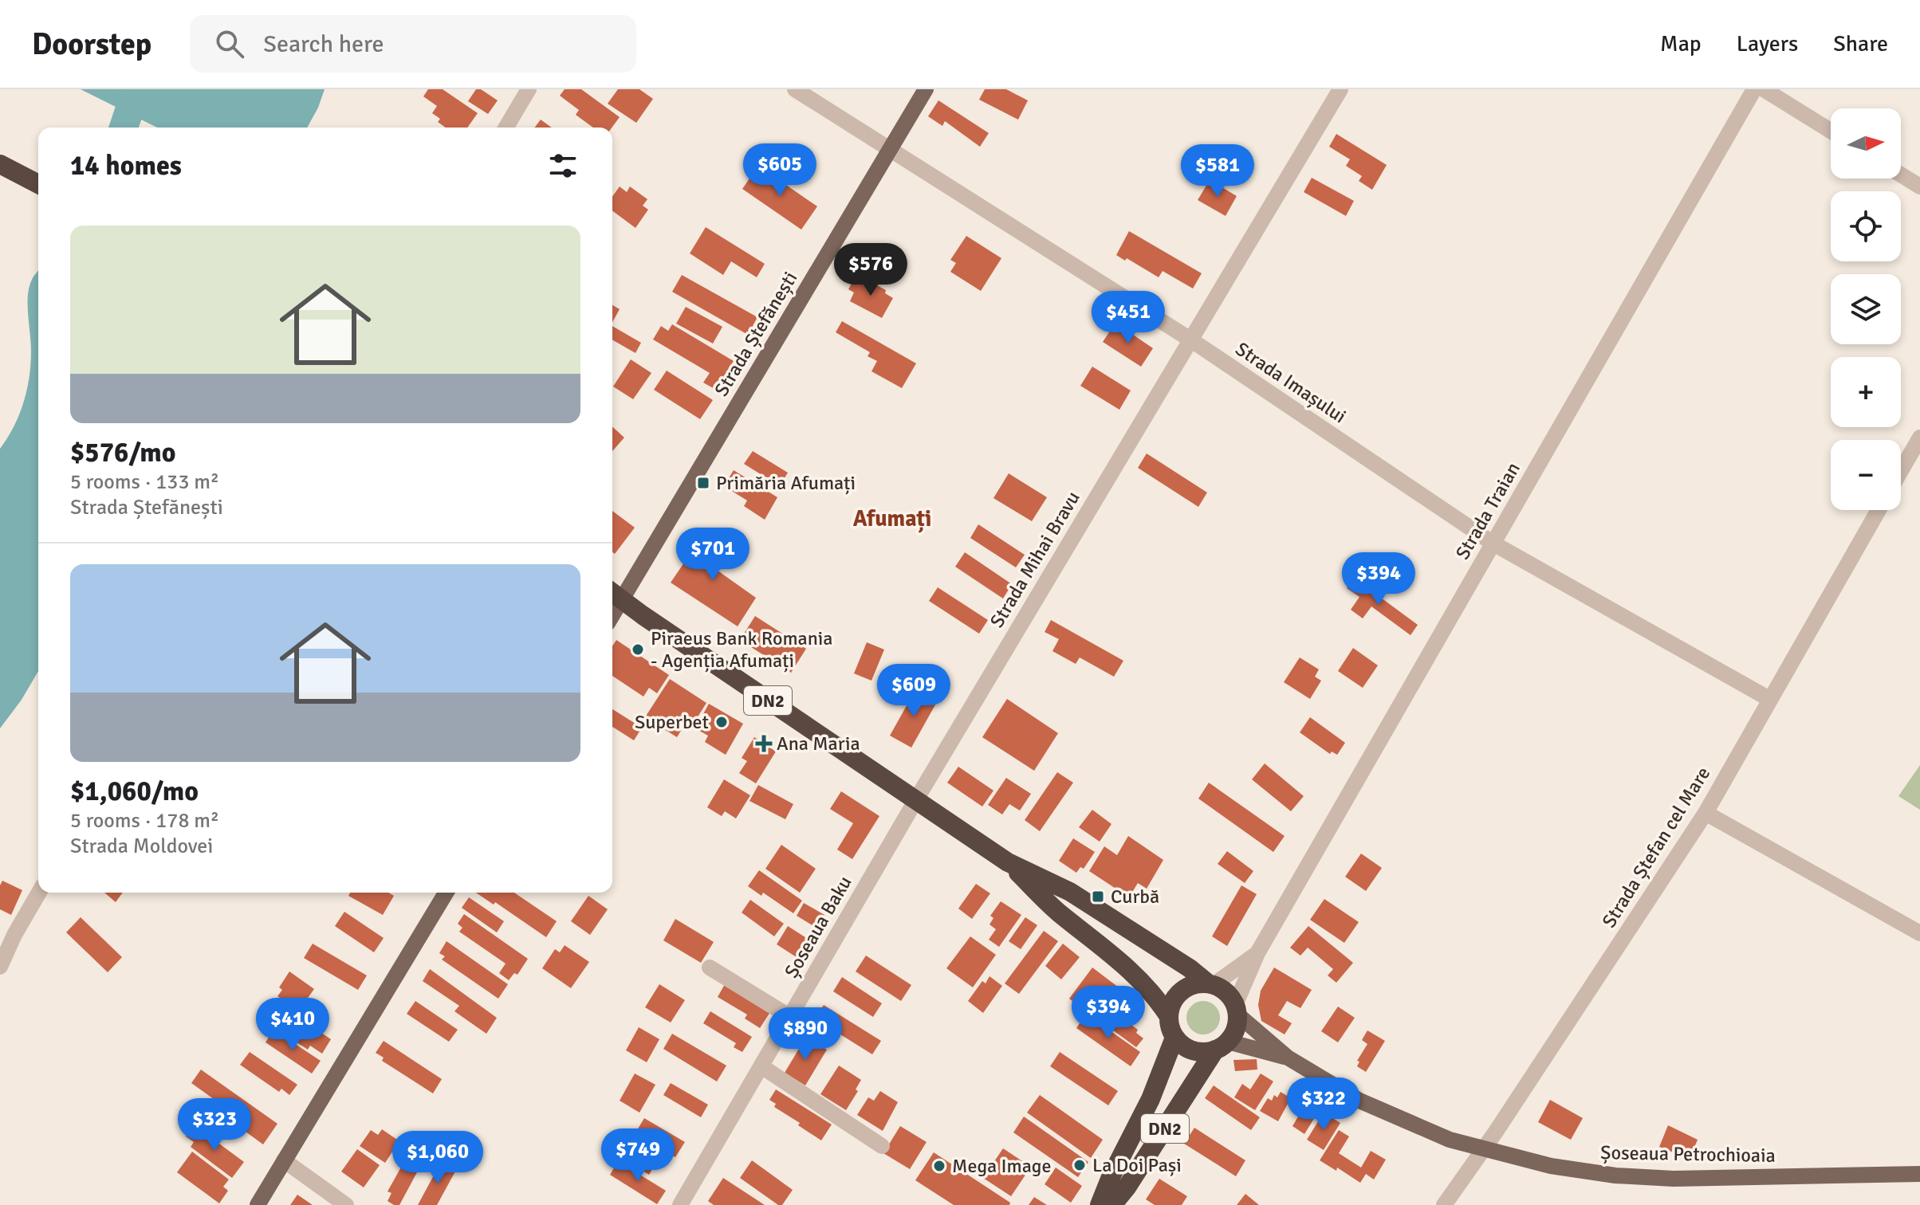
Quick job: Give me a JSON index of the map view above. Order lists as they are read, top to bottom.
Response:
{
  "streets": {
    "highway": ["DN2"],
    "main road": ["Strada Ștefănești", "Șoseaua Petrochioaia"],
    "street": [
      "Strada Imașului",
      "Strada Traian",
      "Strada Mihai Bravu",
      "Strada Ștefan cel Mare",
      "Șoseaua Baku"
    ]
  },
  "crossings": [
    ["Strada Ștefănești", "Strada Imașului"],
    ["Strada Ștefănești", "DN2"],
    ["Strada Imașului", "Strada Traian"],
    ["Strada Imașului", "Strada Mihai Bravu"],
    ["Strada Imașului", "Strada Ștefan cel Mare"],
    ["Strada Traian", "DN2"],
    ["Strada Traian", "Șoseaua Petrochioaia"],
    ["Strada Mihai Bravu", "DN2"],
    ["Strada Mihai Bravu", "Șoseaua Baku"],
    ["DN2", "Șoseaua Baku"],
    ["DN2", "Șoseaua Petrochioaia"],
    ["Strada Ștefan cel Mare", "Șoseaua Petrochioaia"]
  ],
  "districts": ["Afumați"],
  "places": {
    "transit": ["Primăria Afumați", "Curbă"],
    "other": [
      "Piraeus Bank Romania - Agenția Afumați",
      "Superbet",
      "La Doi Pași",
      "Mega Image"
    ],
    "health": ["Ana Maria"]
  },
  "north": "right",
  "page": {
    "header": "Doorstep",
    "search": "Search here",
    "nav": ["Map", "Layers", "Share"],
    "map_buttons": ["+", "−"],
    "heading": "14 homes",
    "price": [
      "$605",
      "$581",
      "$576",
      "$451",
      "$701",
      "$394",
      "$609",
      "$394",
      "$410",
      "$890",
      "$322",
      "$323",
      "$749",
      "$1,060"
    ],
    "list": [
      {
        "name": "$576/mo",
        "note": "5 rooms · 133 m² · Strada Ștefănești"
      },
      {
        "name": "$1,060/mo",
        "note": "5 rooms · 178 m² · Strada Moldovei"
      }
    ]
  }
}
